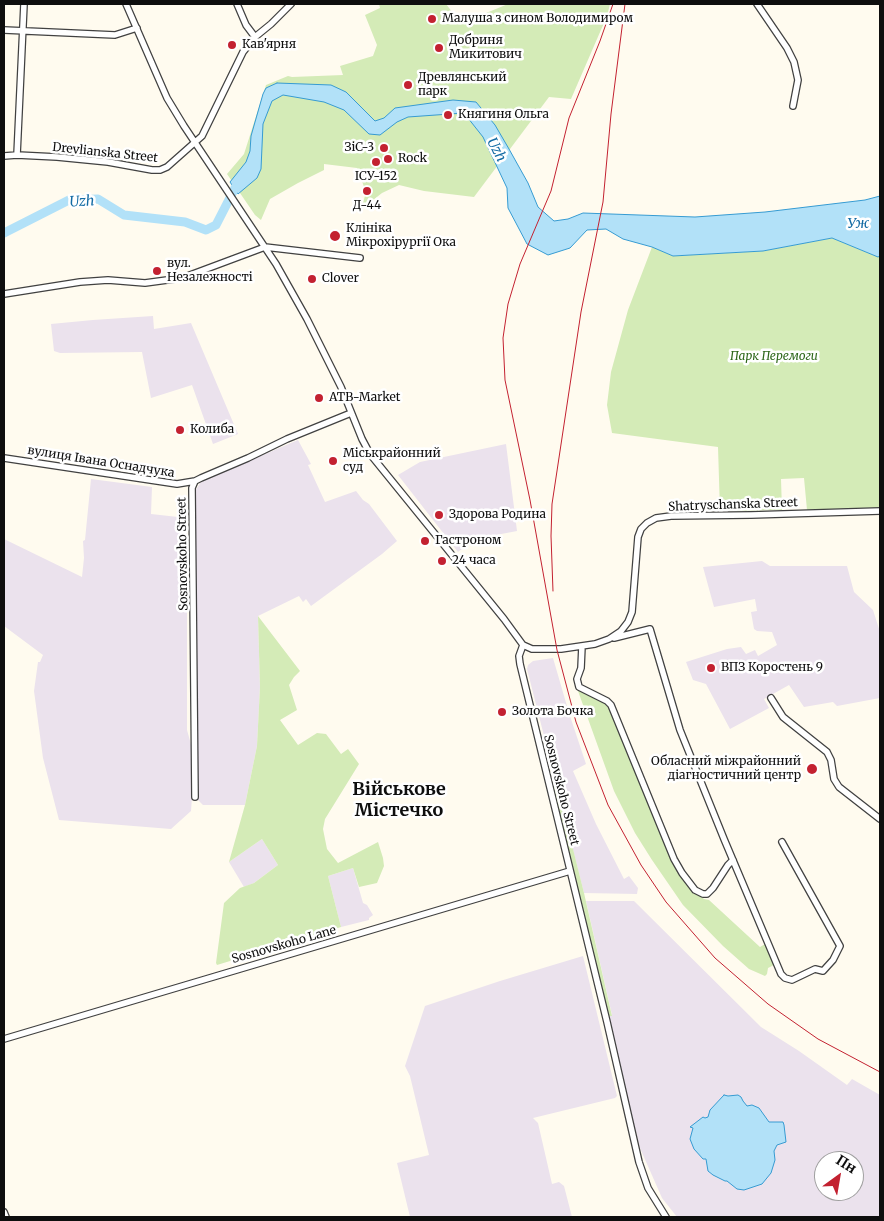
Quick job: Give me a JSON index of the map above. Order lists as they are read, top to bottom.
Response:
{
  "streets": {
    "street": [
      "Drevlianska Street",
      "вулиця Івана Оснадчука",
      "Shatryschanska Street",
      "Sosnovskoho Street",
      "Sosnovskoho Lane"
    ]
  },
  "crossings": [
    ["вулиця Івана Оснадчука", "Sosnovskoho Street"],
    ["Shatryschanska Street", "Sosnovskoho Street"],
    ["Sosnovskoho Street", "Sosnovskoho Lane"]
  ],
  "districts": ["Військове Містечко"],
  "water": ["Uzh", "Уж"],
  "parks": ["Парк Перемоги"],
  "places": [
    "Малуша з сином Володимиром",
    "Кав'ярня",
    "Добриня Микитович",
    "Древлянський парк",
    "Княгиня Ольга",
    "ЗіС-3",
    "Rock",
    "ІСУ-152",
    "Д-44",
    "Клініка Мікрохірургії Ока",
    "вул. Незалежності",
    "Clover",
    "ATB-Market",
    "Колиба",
    "Міськрайонний суд",
    "Здорова Родина",
    "Гастроном",
    "24 часа",
    "ВПЗ Коростень 9",
    "Золота Бочка",
    "Обласний міжрайонний діагностичний центр"
  ],
  "north": "top right"
}
